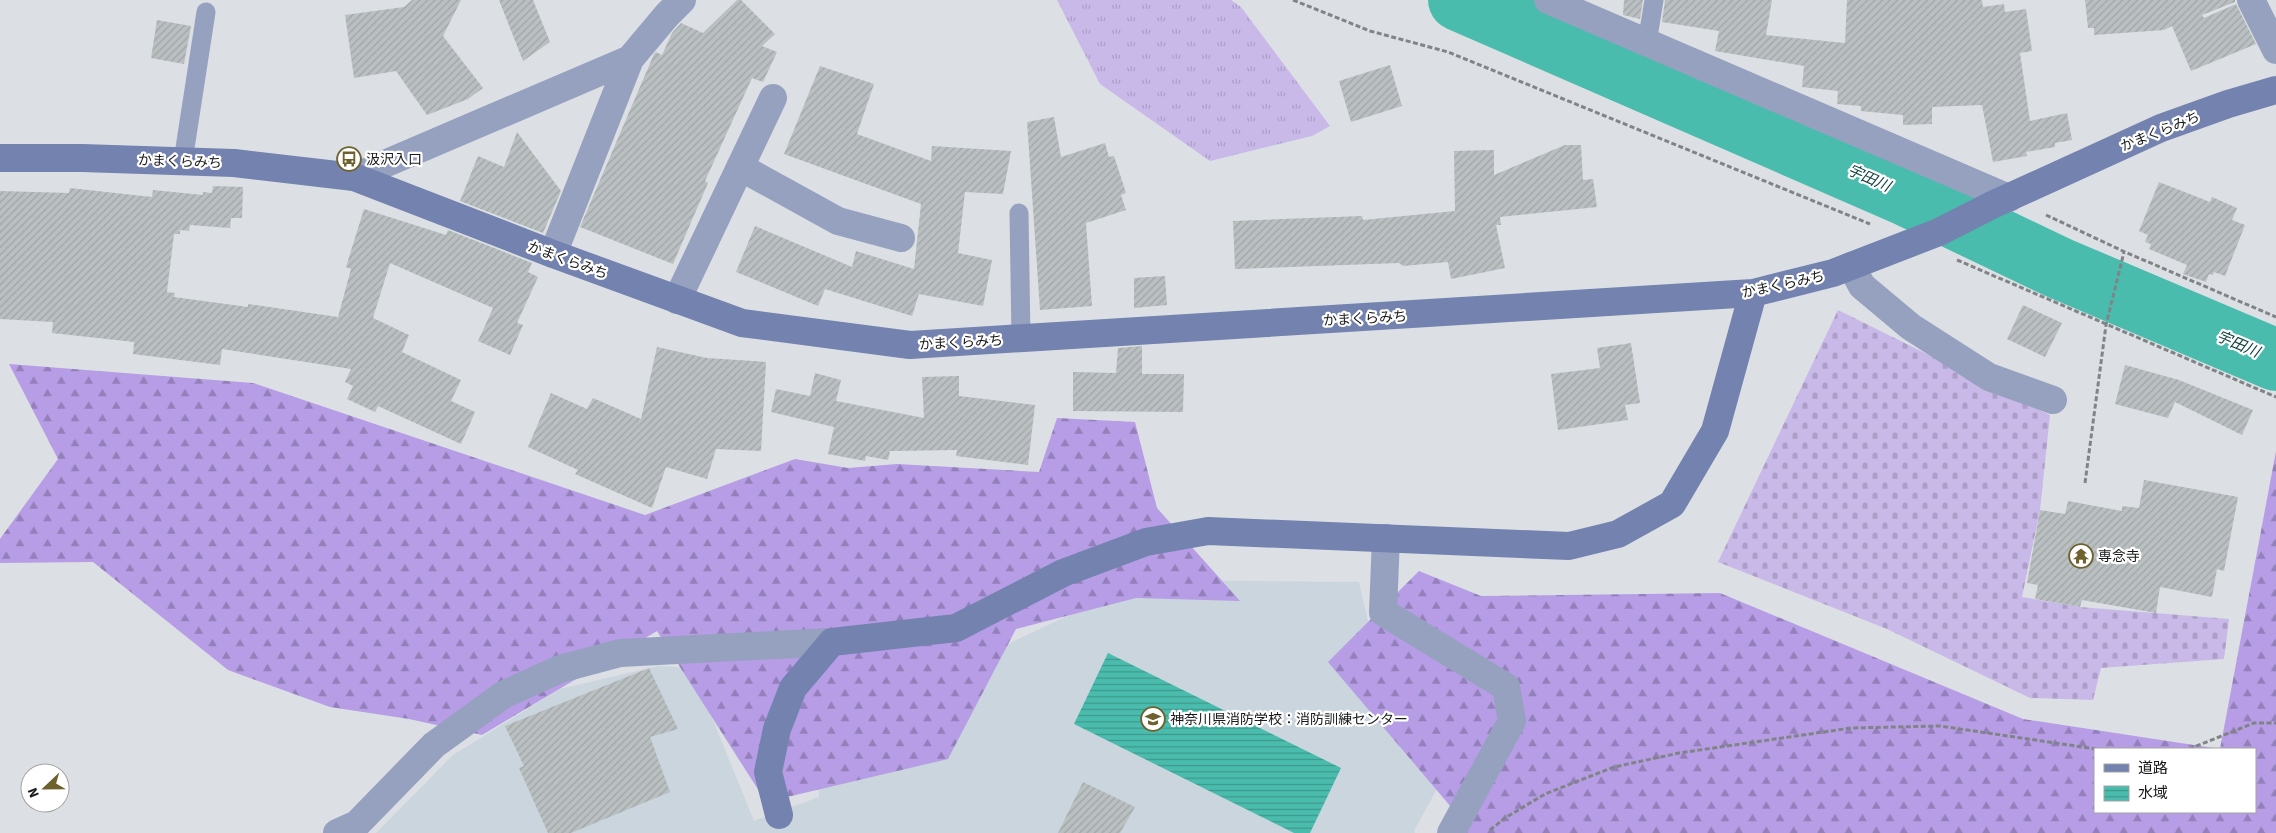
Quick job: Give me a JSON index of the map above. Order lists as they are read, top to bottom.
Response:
{
  "streets": {
    "main road": ["かまくらみち"]
  },
  "water": ["宇田川"],
  "places": {
    "bus stop": ["汲沢入口"],
    "temple": ["専念寺"],
    "school or university": ["神奈川県消防学校：消防訓練センター"]
  },
  "legend": ["道路", "水域"],
  "north": "left"
}
